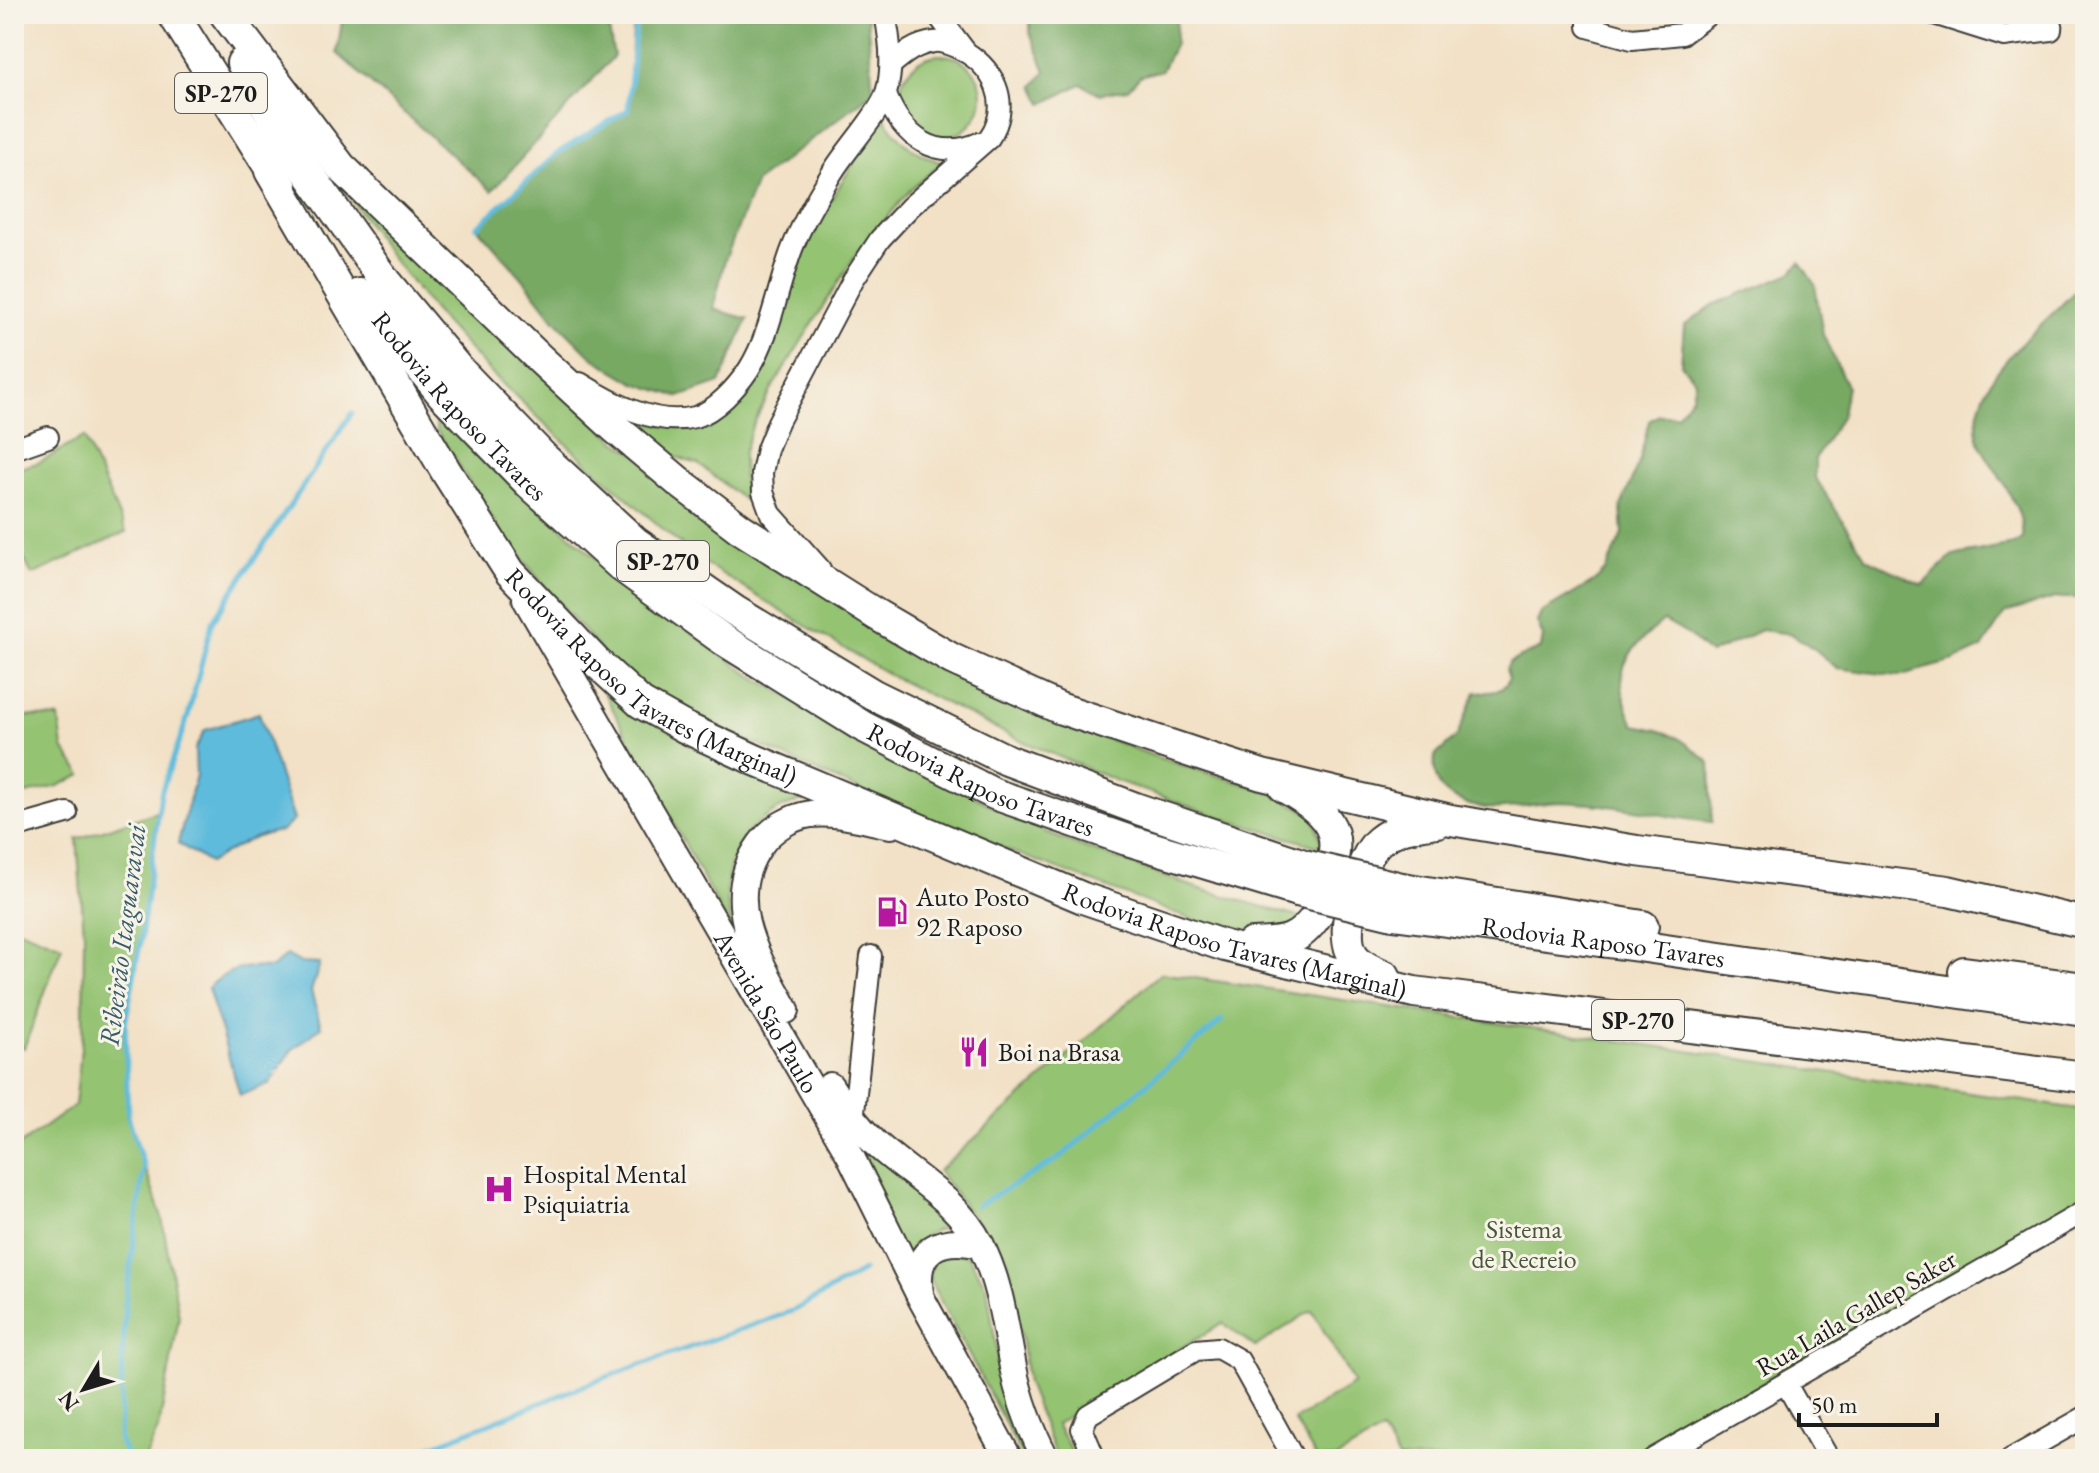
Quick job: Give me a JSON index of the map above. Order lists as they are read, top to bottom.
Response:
{
  "streets": {
    "highway": ["SP-270", "Rodovia Raposo Tavares", "Rodovia Raposo Tavares (Marginal)"],
    "main road": ["Avenida São Paulo"],
    "street": ["Rua Laila Gallep Saker"]
  },
  "crossings": [
    ["Rodovia Raposo Tavares", "Rodovia Raposo Tavares (Marginal)"],
    ["Rodovia Raposo Tavares (Marginal)", "Avenida São Paulo"]
  ],
  "water": ["Ribeirão Itaguaravai"],
  "parks": ["Sistema de Recreio"],
  "places": {
    "fuel station": ["Auto Posto 92 Raposo"],
    "restaurant": ["Boi na Brasa"],
    "hospital": ["Hospital Mental Psiquiatria"]
  },
  "scale_bar": "50 m",
  "north": "bottom left"
}
